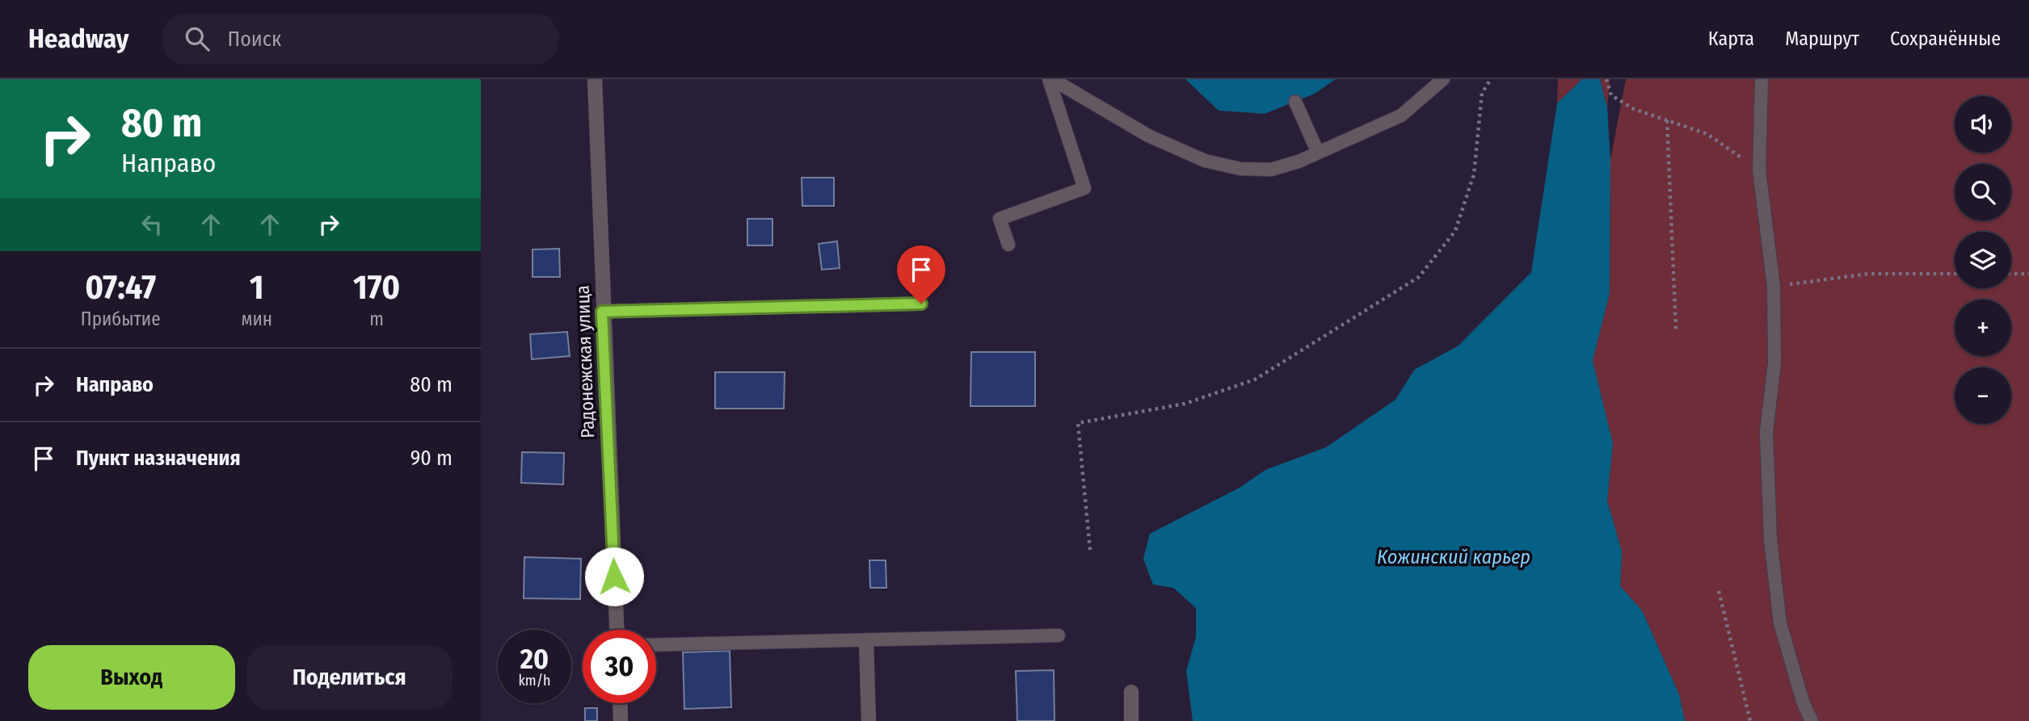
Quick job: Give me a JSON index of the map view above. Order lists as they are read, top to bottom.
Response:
{
  "streets": {
    "street": ["Радонежская улица"]
  },
  "water": ["Кожинский карьер"],
  "page": {
    "header": "Headway",
    "search": "Поиск",
    "nav": ["Карта", "Маршрут", "Сохранённые"],
    "turn": ["80 m", "Направо"],
    "map_buttons": ["+", "−"],
    "eta": [
      "07:47",
      "Прибытие",
      "1",
      "мин",
      "170",
      "m"
    ],
    "list": [
      {
        "name": "Направо",
        "value": "80 m"
      },
      {
        "name": "Пункт назначения",
        "value": "90 m"
      }
    ],
    "speed": "20 km/h",
    "limit": "30",
    "buttons": ["Выход", "Поделиться"]
  }
}
